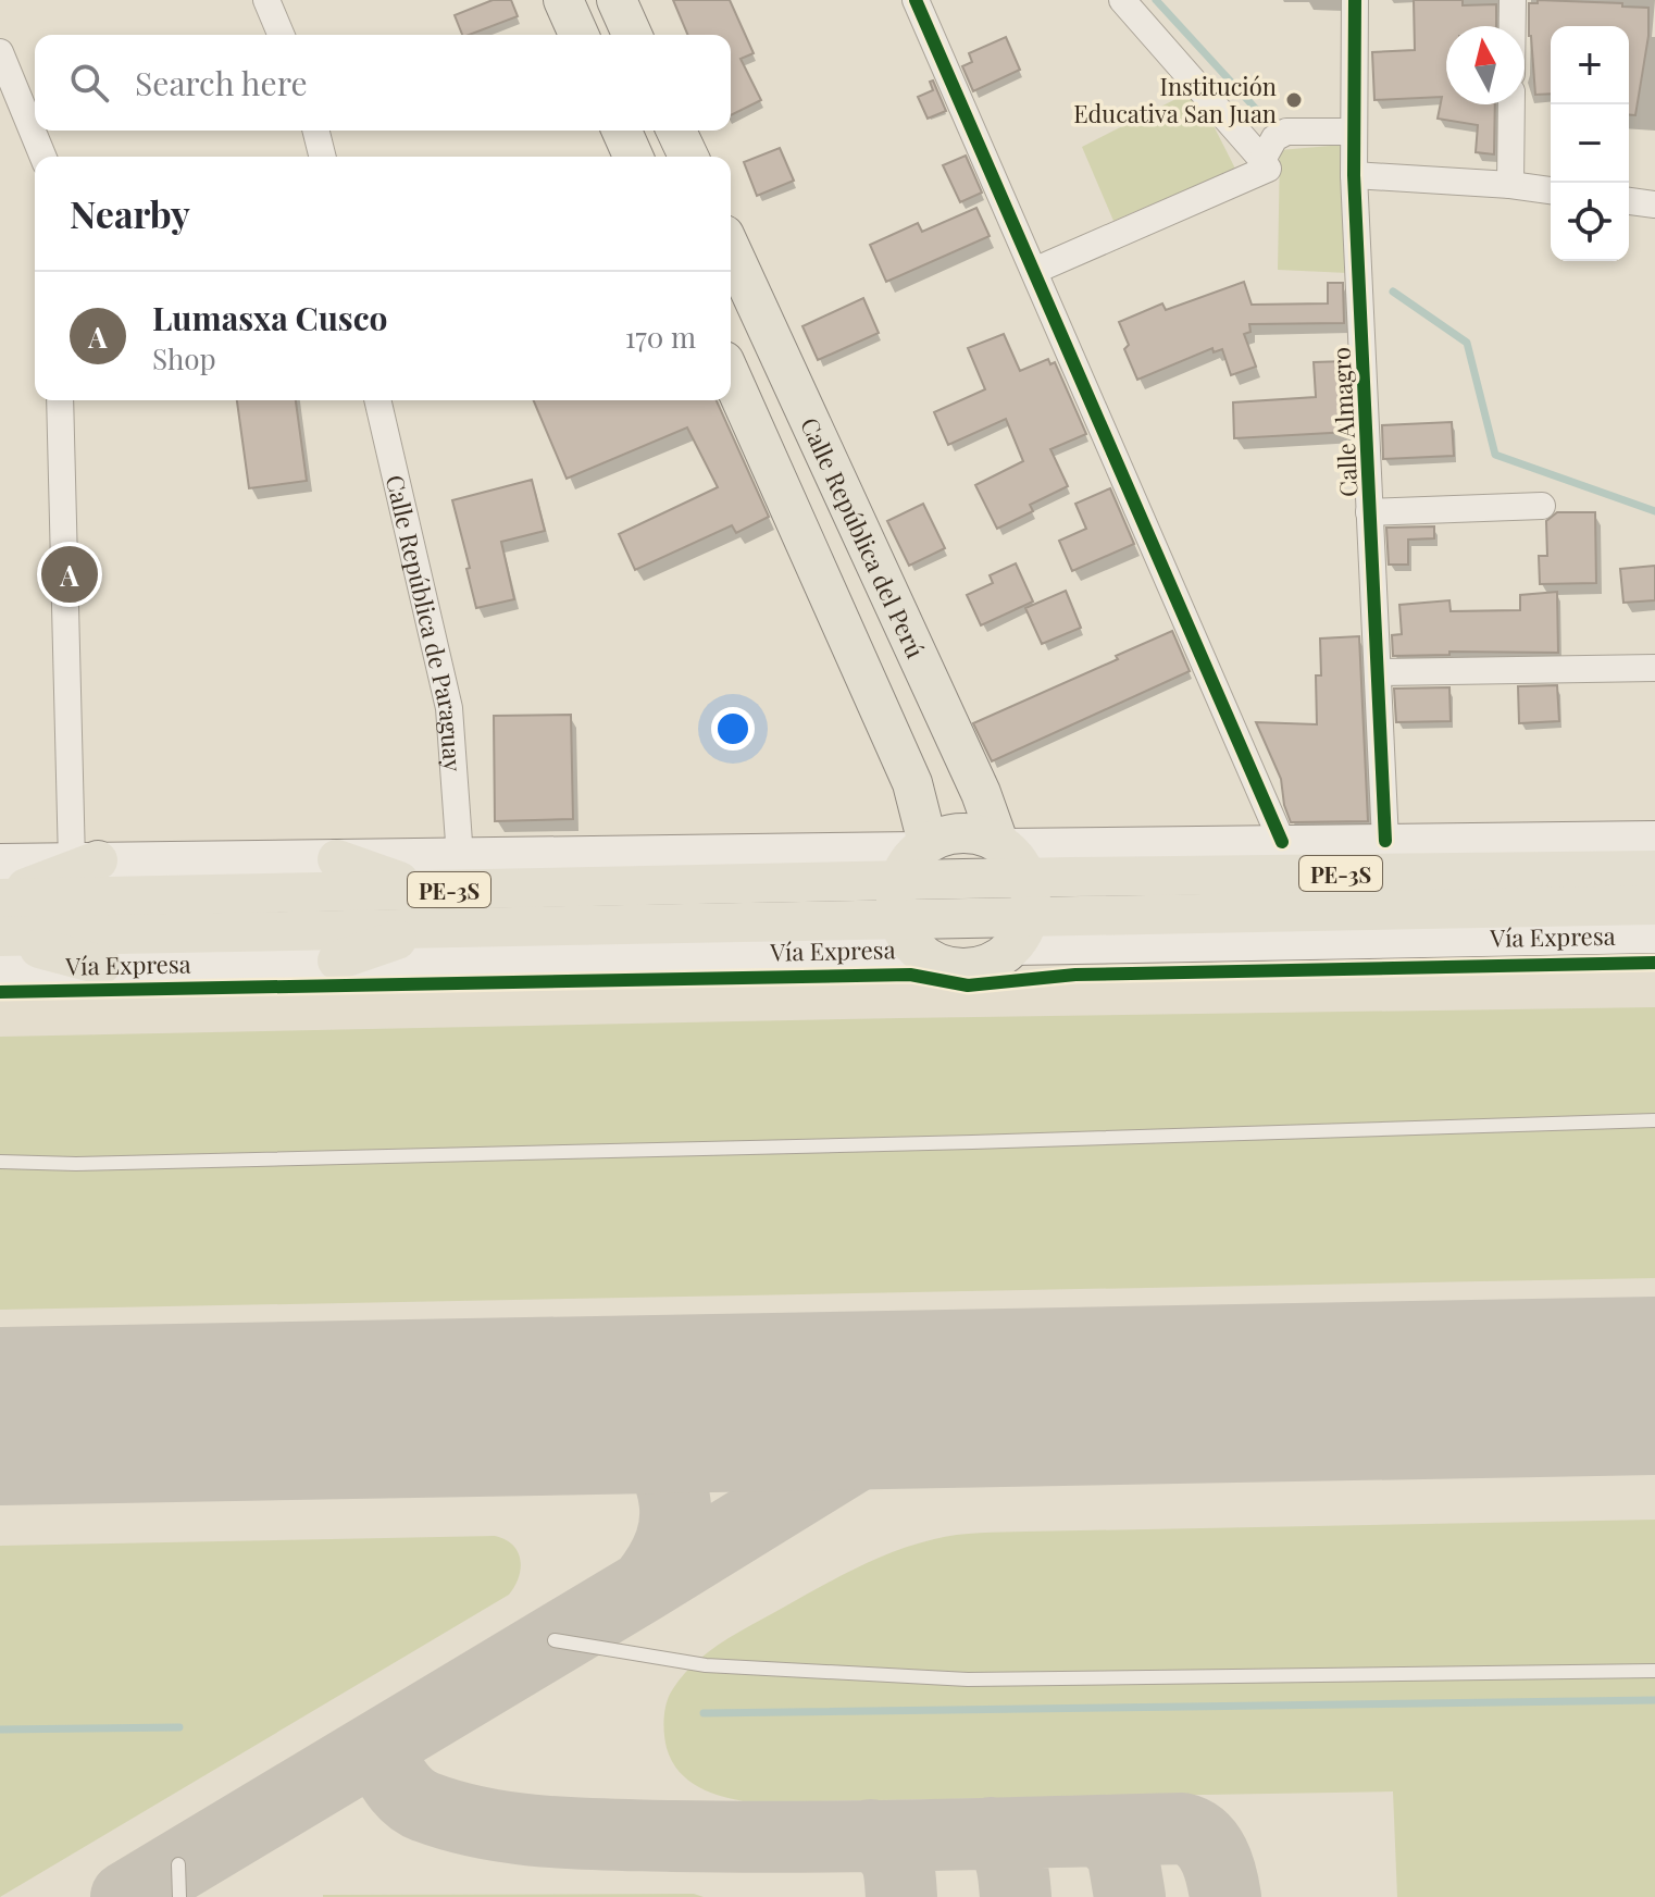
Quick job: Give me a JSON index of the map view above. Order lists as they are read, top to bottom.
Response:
{
  "streets": {
    "main road": ["Calle República del Perú", "PE-3S", "Vía Expresa"],
    "street": ["Calle Almagro", "Calle República de Paraguay"]
  },
  "crossings": [
    ["Calle Almagro", "Vía Expresa"],
    ["Calle República del Perú", "Vía Expresa"],
    ["Calle República de Paraguay", "Vía Expresa"]
  ],
  "places": ["Institución Educativa San Juan"],
  "north": "top",
  "page": {
    "map_buttons": ["+", "−"],
    "search": "Search here",
    "heading": "Nearby",
    "list": [
      {
        "mark": "A",
        "name": "Lumasxa Cusco",
        "note": "Shop",
        "value": "170 m"
      }
    ],
    "pins": "A"
  }
}
